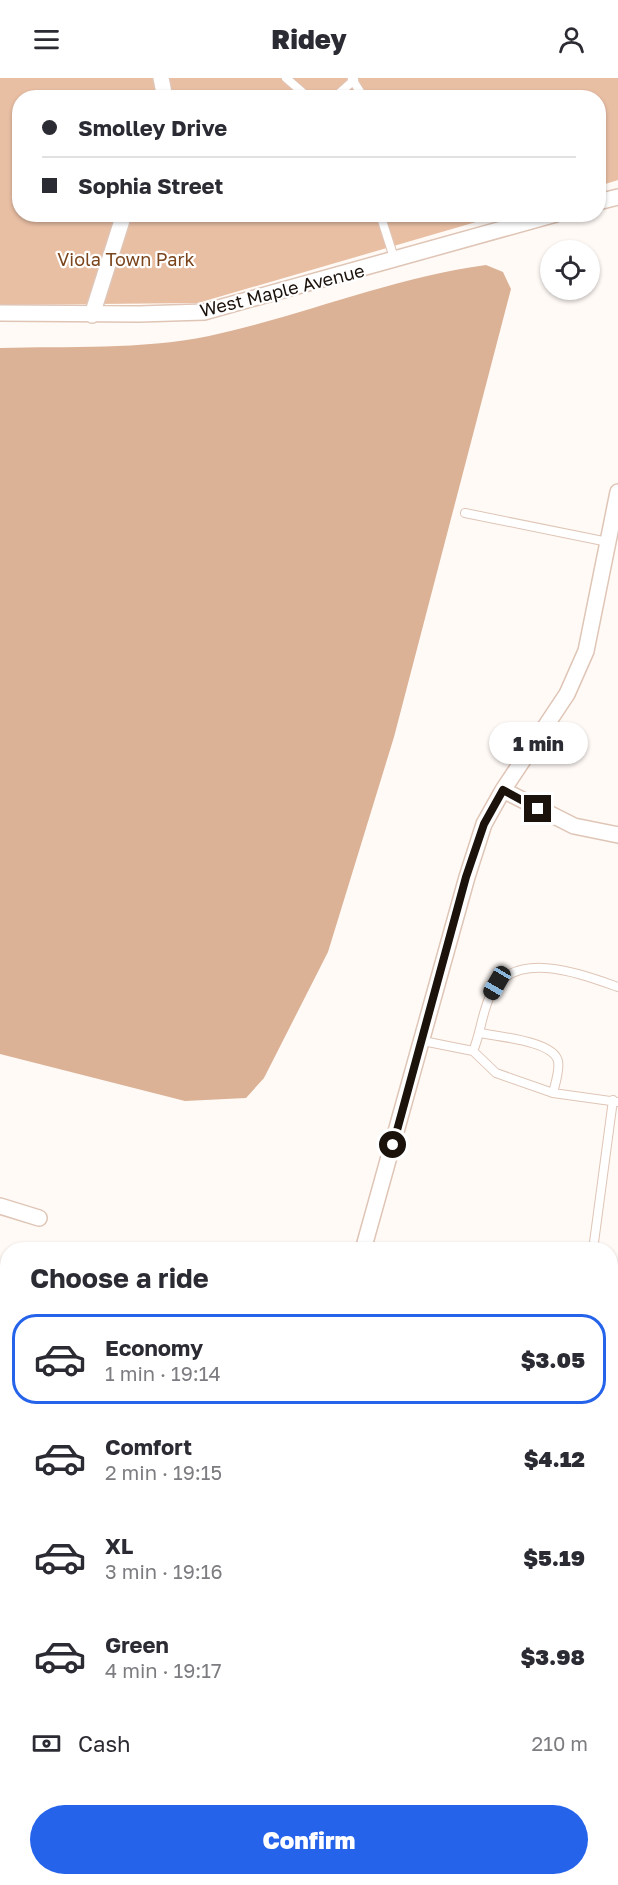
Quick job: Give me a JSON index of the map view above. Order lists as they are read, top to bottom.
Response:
{
  "streets": {
    "street": ["West Maple Avenue"]
  },
  "parks": ["Viola Town Park"],
  "page": {
    "header": "Ridey",
    "banner": ["Smolley Drive", "Sophia Street"],
    "bubble": "1 min",
    "heading": "Choose a ride",
    "list": [
      {
        "name": "Economy",
        "note": "1 min · 19:14",
        "value": "$3.05"
      },
      {
        "name": "Comfort",
        "note": "2 min · 19:15",
        "value": "$4.12"
      },
      {
        "name": "XL",
        "note": "3 min · 19:16",
        "value": "$5.19"
      },
      {
        "name": "Green",
        "note": "4 min · 19:17",
        "value": "$3.98"
      }
    ],
    "pay": ["Cash", "210 m"],
    "buttons": "Confirm"
  }
}
